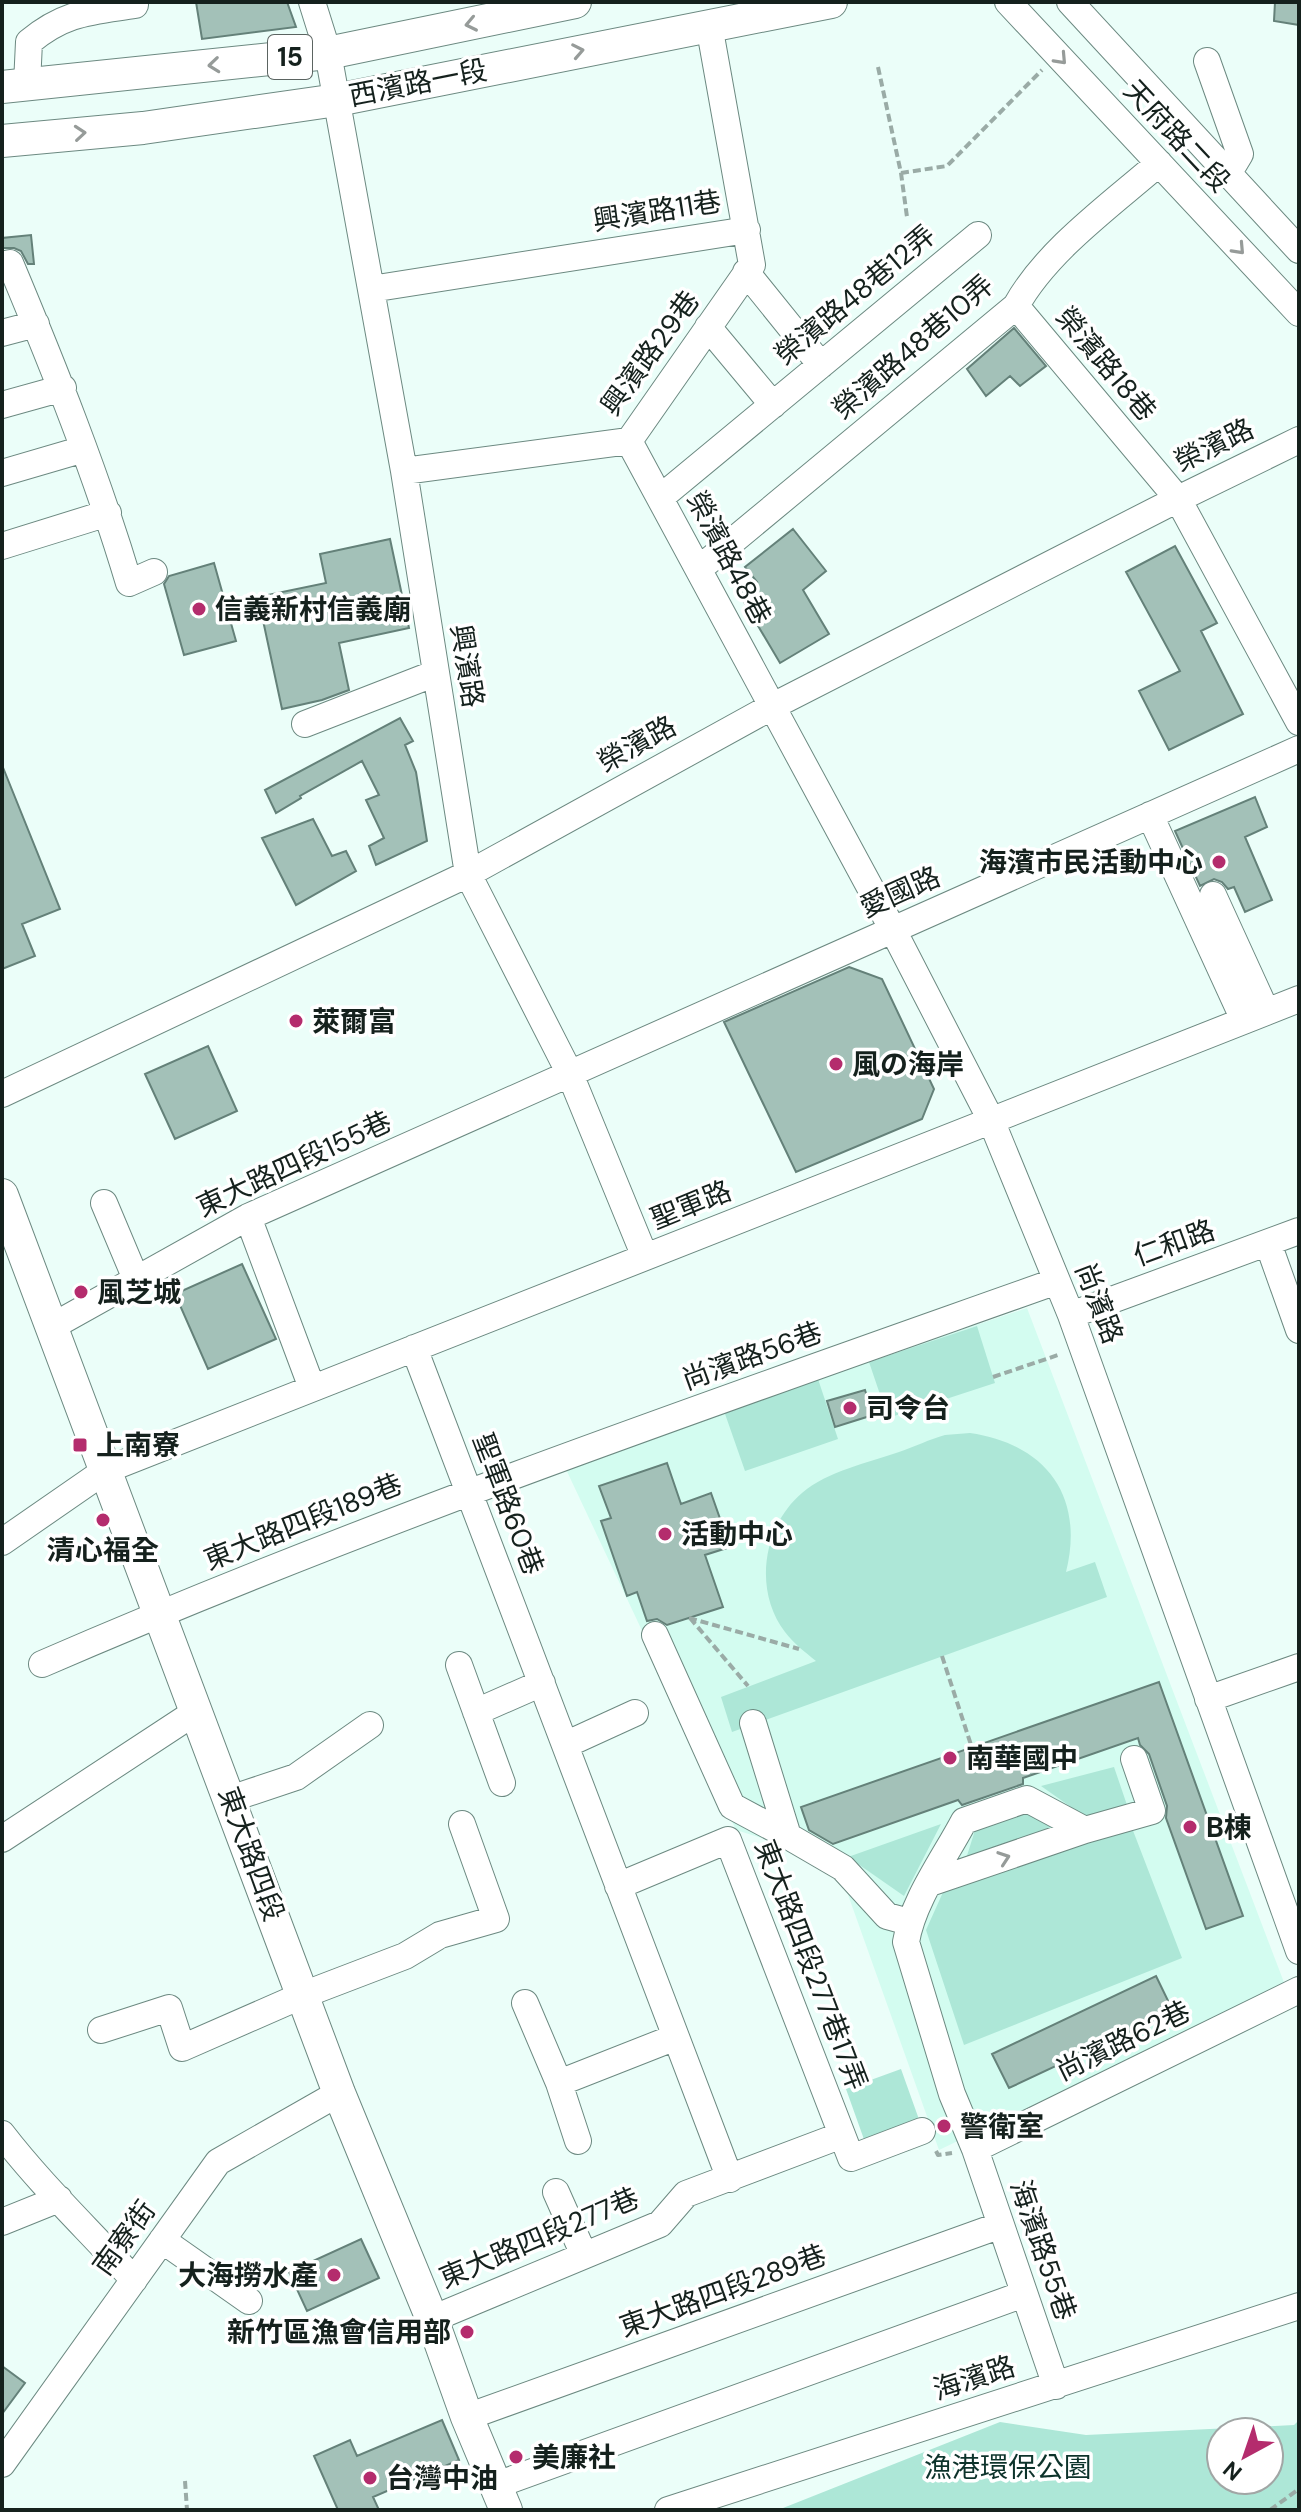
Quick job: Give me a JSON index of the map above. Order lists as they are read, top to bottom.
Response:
{
  "streets": {
    "main road": ["15", "西濱路一段", "東大路四段"],
    "street": [
      "天府路二段",
      "興濱路11巷",
      "榮濱路48巷12弄",
      "榮濱路48巷10弄",
      "興濱路29巷",
      "榮濱路18巷",
      "榮濱路",
      "榮濱路48巷",
      "興濱路",
      "愛國路",
      "東大路四段155巷",
      "聖軍路",
      "仁和路",
      "尚濱路",
      "尚濱路56巷",
      "聖軍路60巷",
      "東大路四段189巷",
      "東大路四段277巷17弄",
      "尚濱路62巷",
      "南寮街",
      "東大路四段277巷",
      "海濱路55巷",
      "東大路四段289巷",
      "海濱路"
    ]
  },
  "crossings": [
    ["西濱路一段", "興濱路11巷"],
    ["西濱路一段", "興濱路"],
    ["天府路二段", "榮濱路48巷10弄"],
    ["興濱路11巷", "興濱路"],
    ["榮濱路48巷12弄", "興濱路29巷"],
    ["榮濱路48巷12弄", "榮濱路48巷"],
    ["榮濱路48巷10弄", "榮濱路18巷"],
    ["榮濱路48巷10弄", "榮濱路48巷"],
    ["興濱路29巷", "榮濱路48巷"],
    ["興濱路29巷", "興濱路"],
    ["榮濱路18巷", "榮濱路"],
    ["榮濱路", "榮濱路48巷"],
    ["榮濱路", "興濱路"],
    ["榮濱路", "尚濱路"],
    ["榮濱路48巷", "尚濱路"],
    ["興濱路", "愛國路"],
    ["興濱路", "東大路四段155巷"],
    ["興濱路", "聖軍路"],
    ["愛國路", "東大路四段155巷"],
    ["愛國路", "尚濱路"],
    ["東大路四段155巷", "東大路四段"],
    ["聖軍路", "尚濱路"],
    ["聖軍路", "聖軍路60巷"],
    ["聖軍路", "東大路四段"],
    ["仁和路", "尚濱路"],
    ["尚濱路", "尚濱路56巷"],
    ["尚濱路56巷", "聖軍路60巷"],
    ["尚濱路56巷", "東大路四段189巷"],
    ["聖軍路60巷", "東大路四段189巷"],
    ["聖軍路60巷", "東大路四段277巷17弄"],
    ["聖軍路60巷", "東大路四段277巷"],
    ["東大路四段189巷", "東大路四段"],
    ["東大路四段", "南寮街"],
    ["東大路四段", "東大路四段277巷"],
    ["東大路四段", "東大路四段289巷"],
    ["東大路四段277巷17弄", "東大路四段277巷"],
    ["尚濱路62巷", "海濱路55巷"],
    ["海濱路55巷", "東大路四段289巷"],
    ["海濱路55巷", "海濱路"]
  ],
  "parks": ["漁港環保公園"],
  "places": {
    "other": [
      "信義新村信義廟",
      "海濱市民活動中心",
      "萊爾富",
      "風の海岸",
      "風芝城",
      "司令台",
      "清心福全",
      "活動中心",
      "南華國中",
      "B棟",
      "警衛室",
      "大海撈水產",
      "新竹區漁會信用部",
      "美廉社",
      "台灣中油"
    ],
    "transit": ["上南寮"]
  },
  "north": "bottom left"
}
